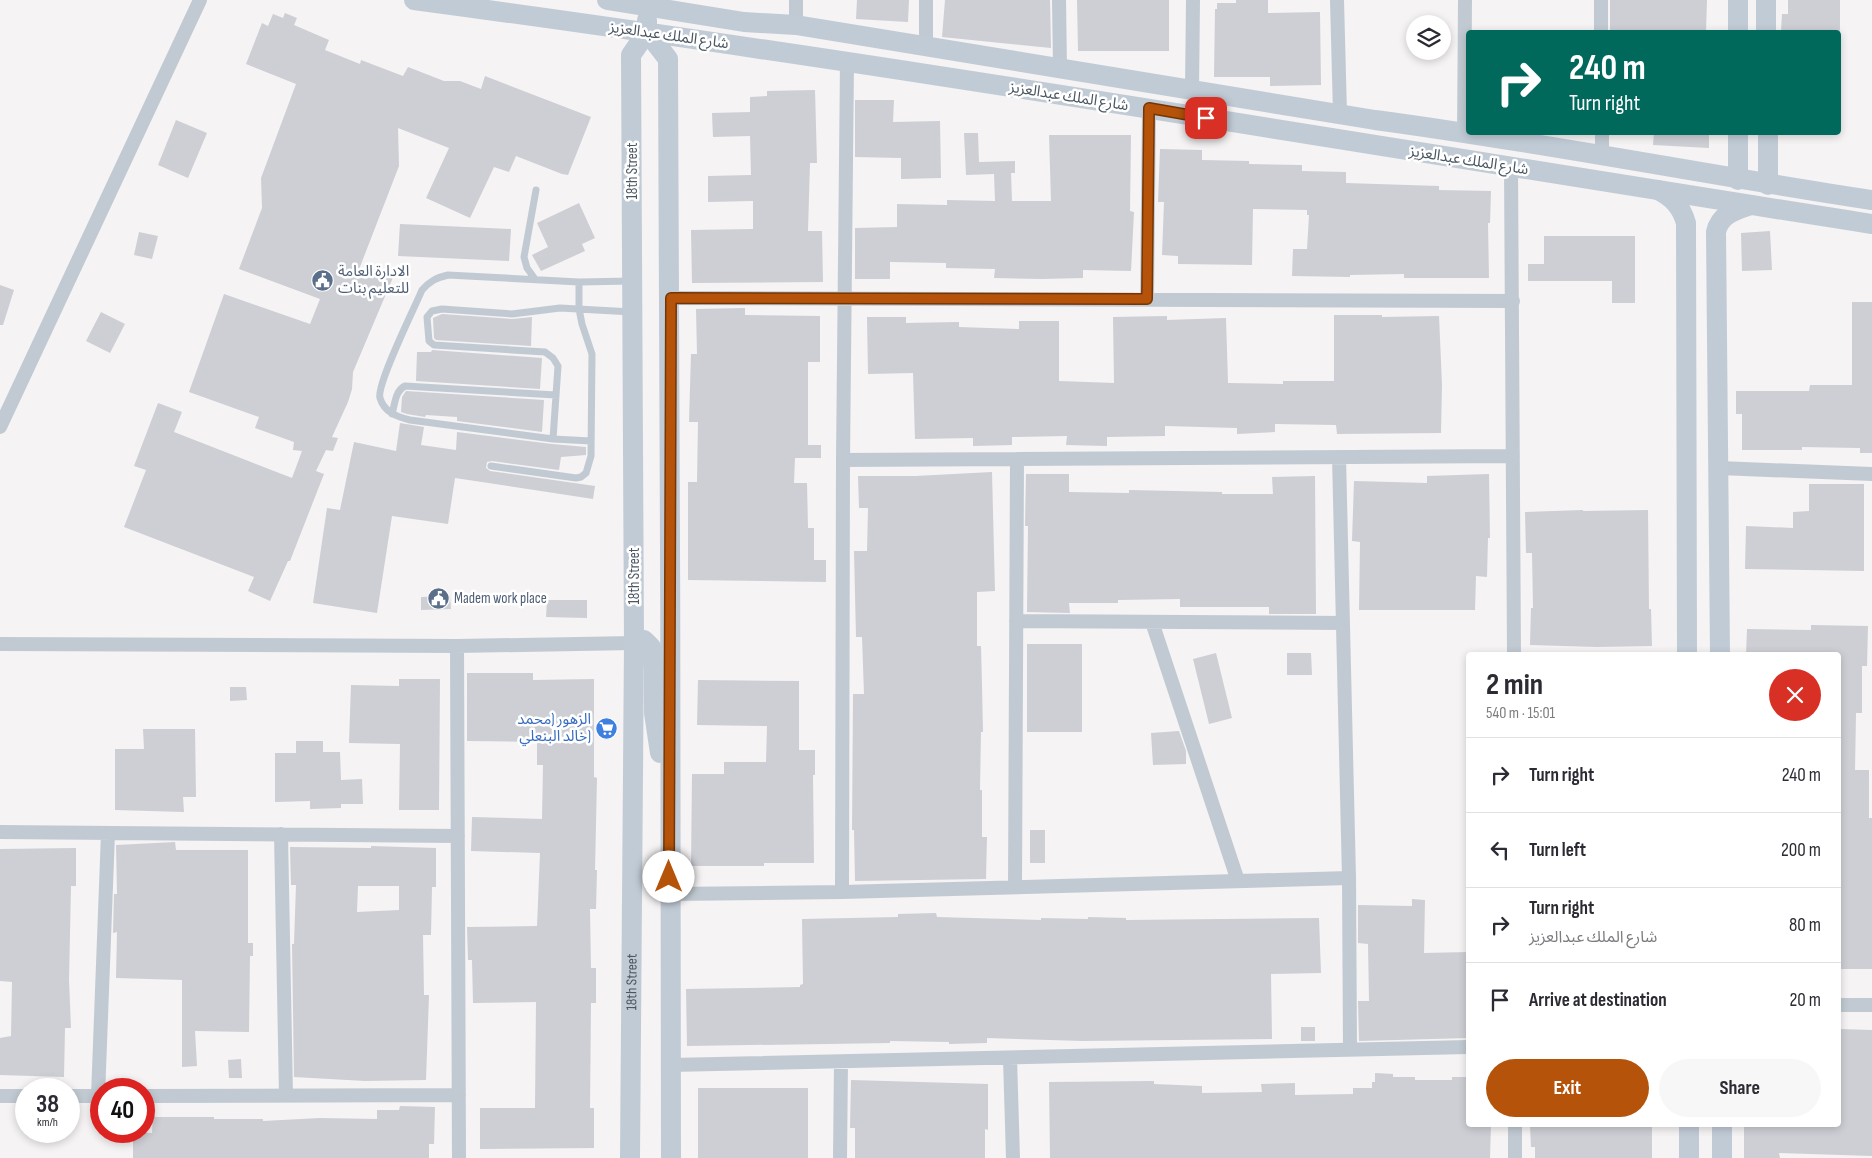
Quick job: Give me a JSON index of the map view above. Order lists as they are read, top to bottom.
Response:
{
  "streets": {
    "street": ["شارع الملك عبدالعزيز", "18th Street"]
  },
  "crossings": [
    ["شارع الملك عبدالعزيز", "18th Street"]
  ],
  "places": {
    "public building": ["الادارة العامة للتعليم بنات", "Madem work place"],
    "supermarket": ["الزهور (محمد خالد البنعلي)"]
  },
  "page": {
    "turn": ["240 m", "Turn right"],
    "heading": ["2 min", "540 m · 15:01"],
    "list": [
      {
        "name": "Turn right",
        "value": "240 m"
      },
      {
        "name": "Turn left",
        "value": "200 m"
      },
      {
        "name": "Turn right",
        "note": "شارع الملك عبدالعزيز",
        "value": "80 m"
      },
      {
        "name": "Arrive at destination",
        "value": "20 m"
      }
    ],
    "buttons": ["Exit", "Share"],
    "speed": "38 km/h",
    "limit": "40"
  }
}
